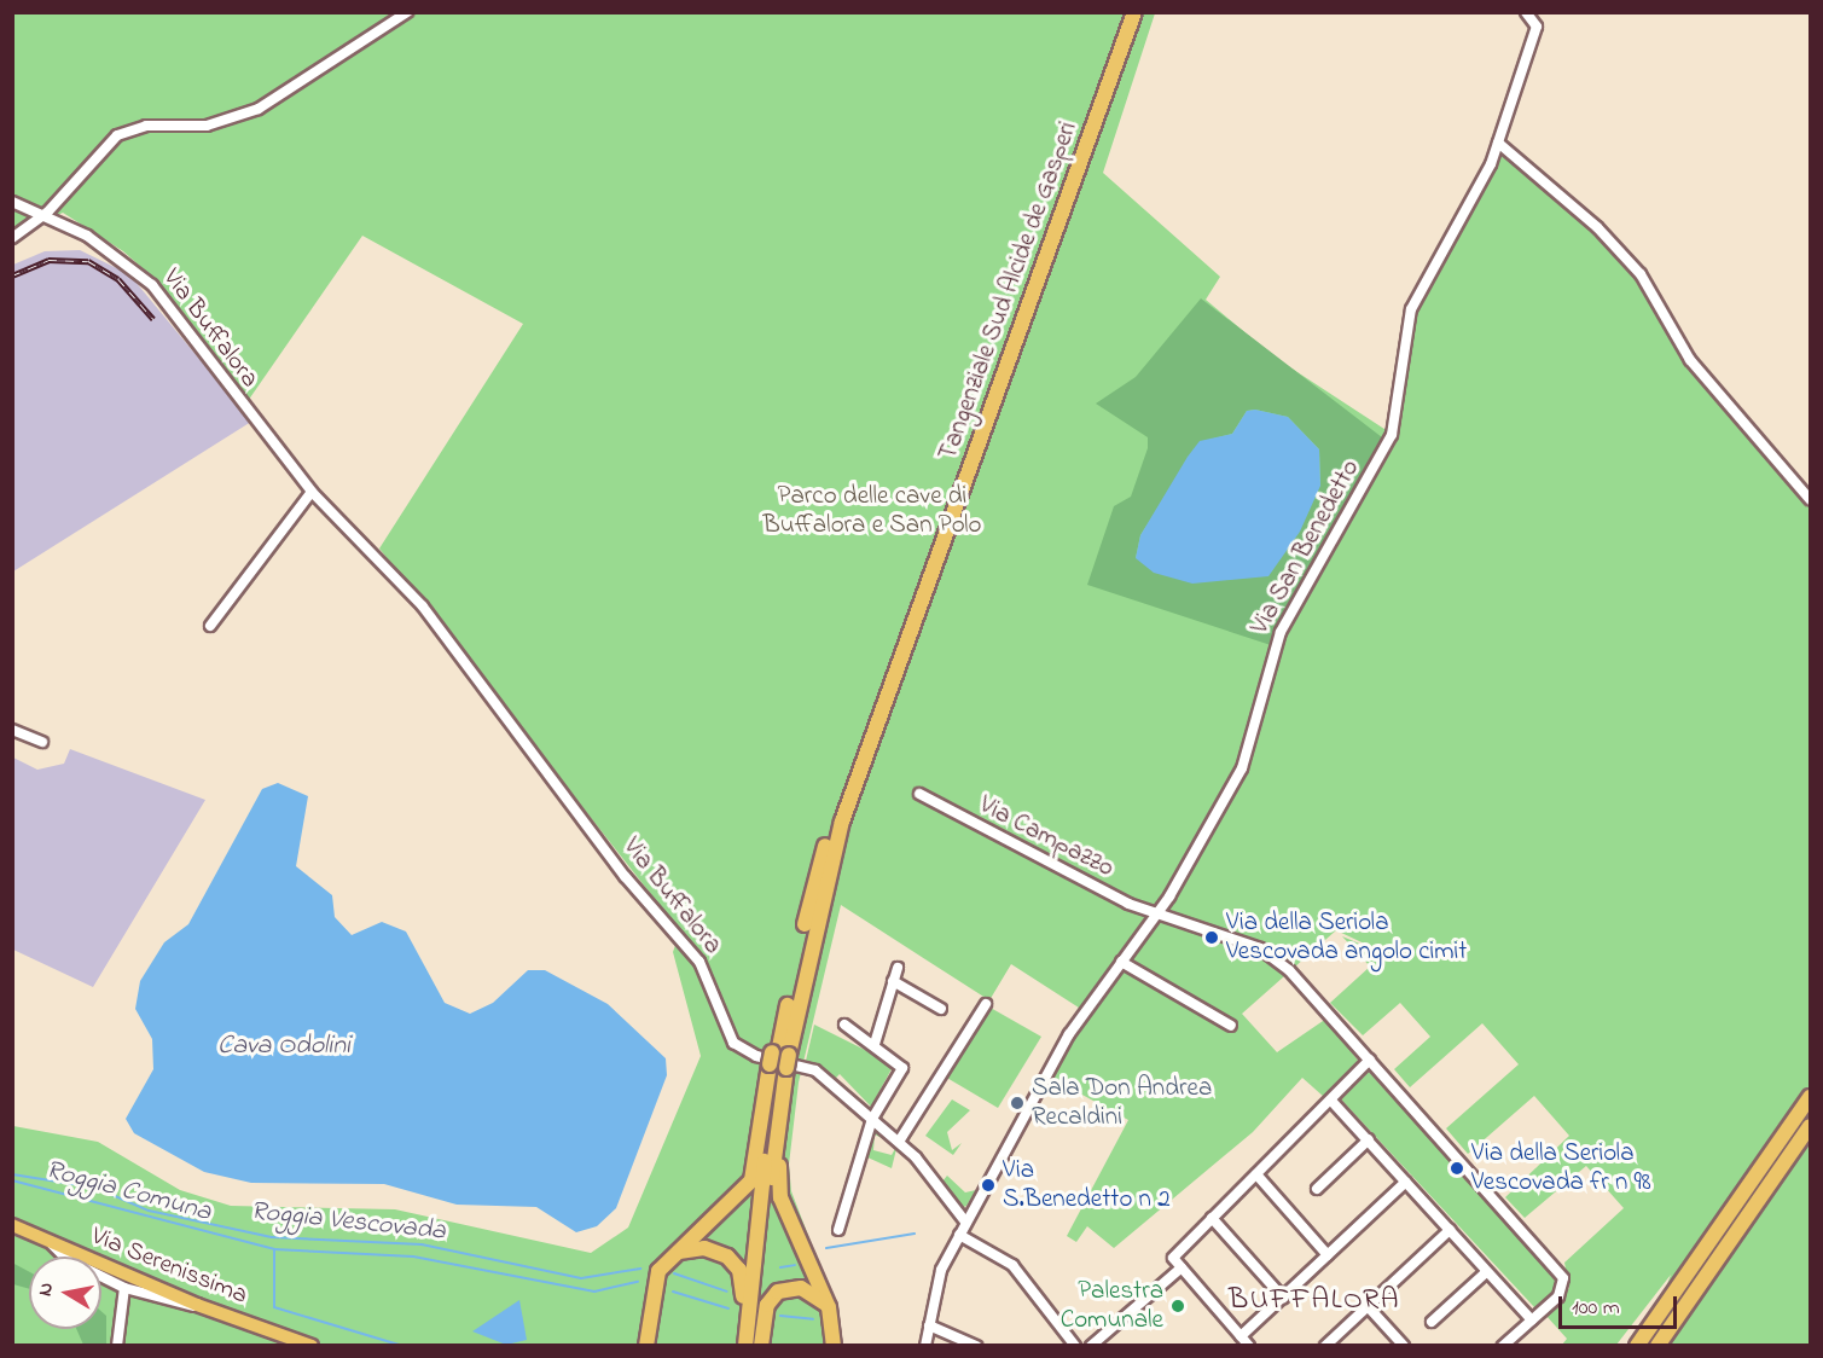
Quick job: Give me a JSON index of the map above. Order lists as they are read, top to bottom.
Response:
{
  "streets": {
    "highway": ["Tangenziale Sud Alcide de Gasperi"],
    "main road": ["Via Serenissima"],
    "street": ["Via Buffalora", "Via San Benedetto", "Via Campazzo"]
  },
  "crossings": [
    ["Via Buffalora", "Via San Benedetto"],
    ["Via San Benedetto", "Via Campazzo"]
  ],
  "districts": ["BUFFALORA"],
  "water": ["Cava Odolini", "Roggia Comuna", "Roggia Vescovada"],
  "parks": ["Parco delle cave di Buffalora e San Polo"],
  "places": [
    "Via della Seriola Vescovada angolo cimit",
    "Sala Don Andrea Recaldini",
    "Via della Seriola Vescovada fr n 98",
    "Via S.Benedetto n 2",
    "Palestra Comunale"
  ],
  "scale_bar": "100 m",
  "north": "left"
}
